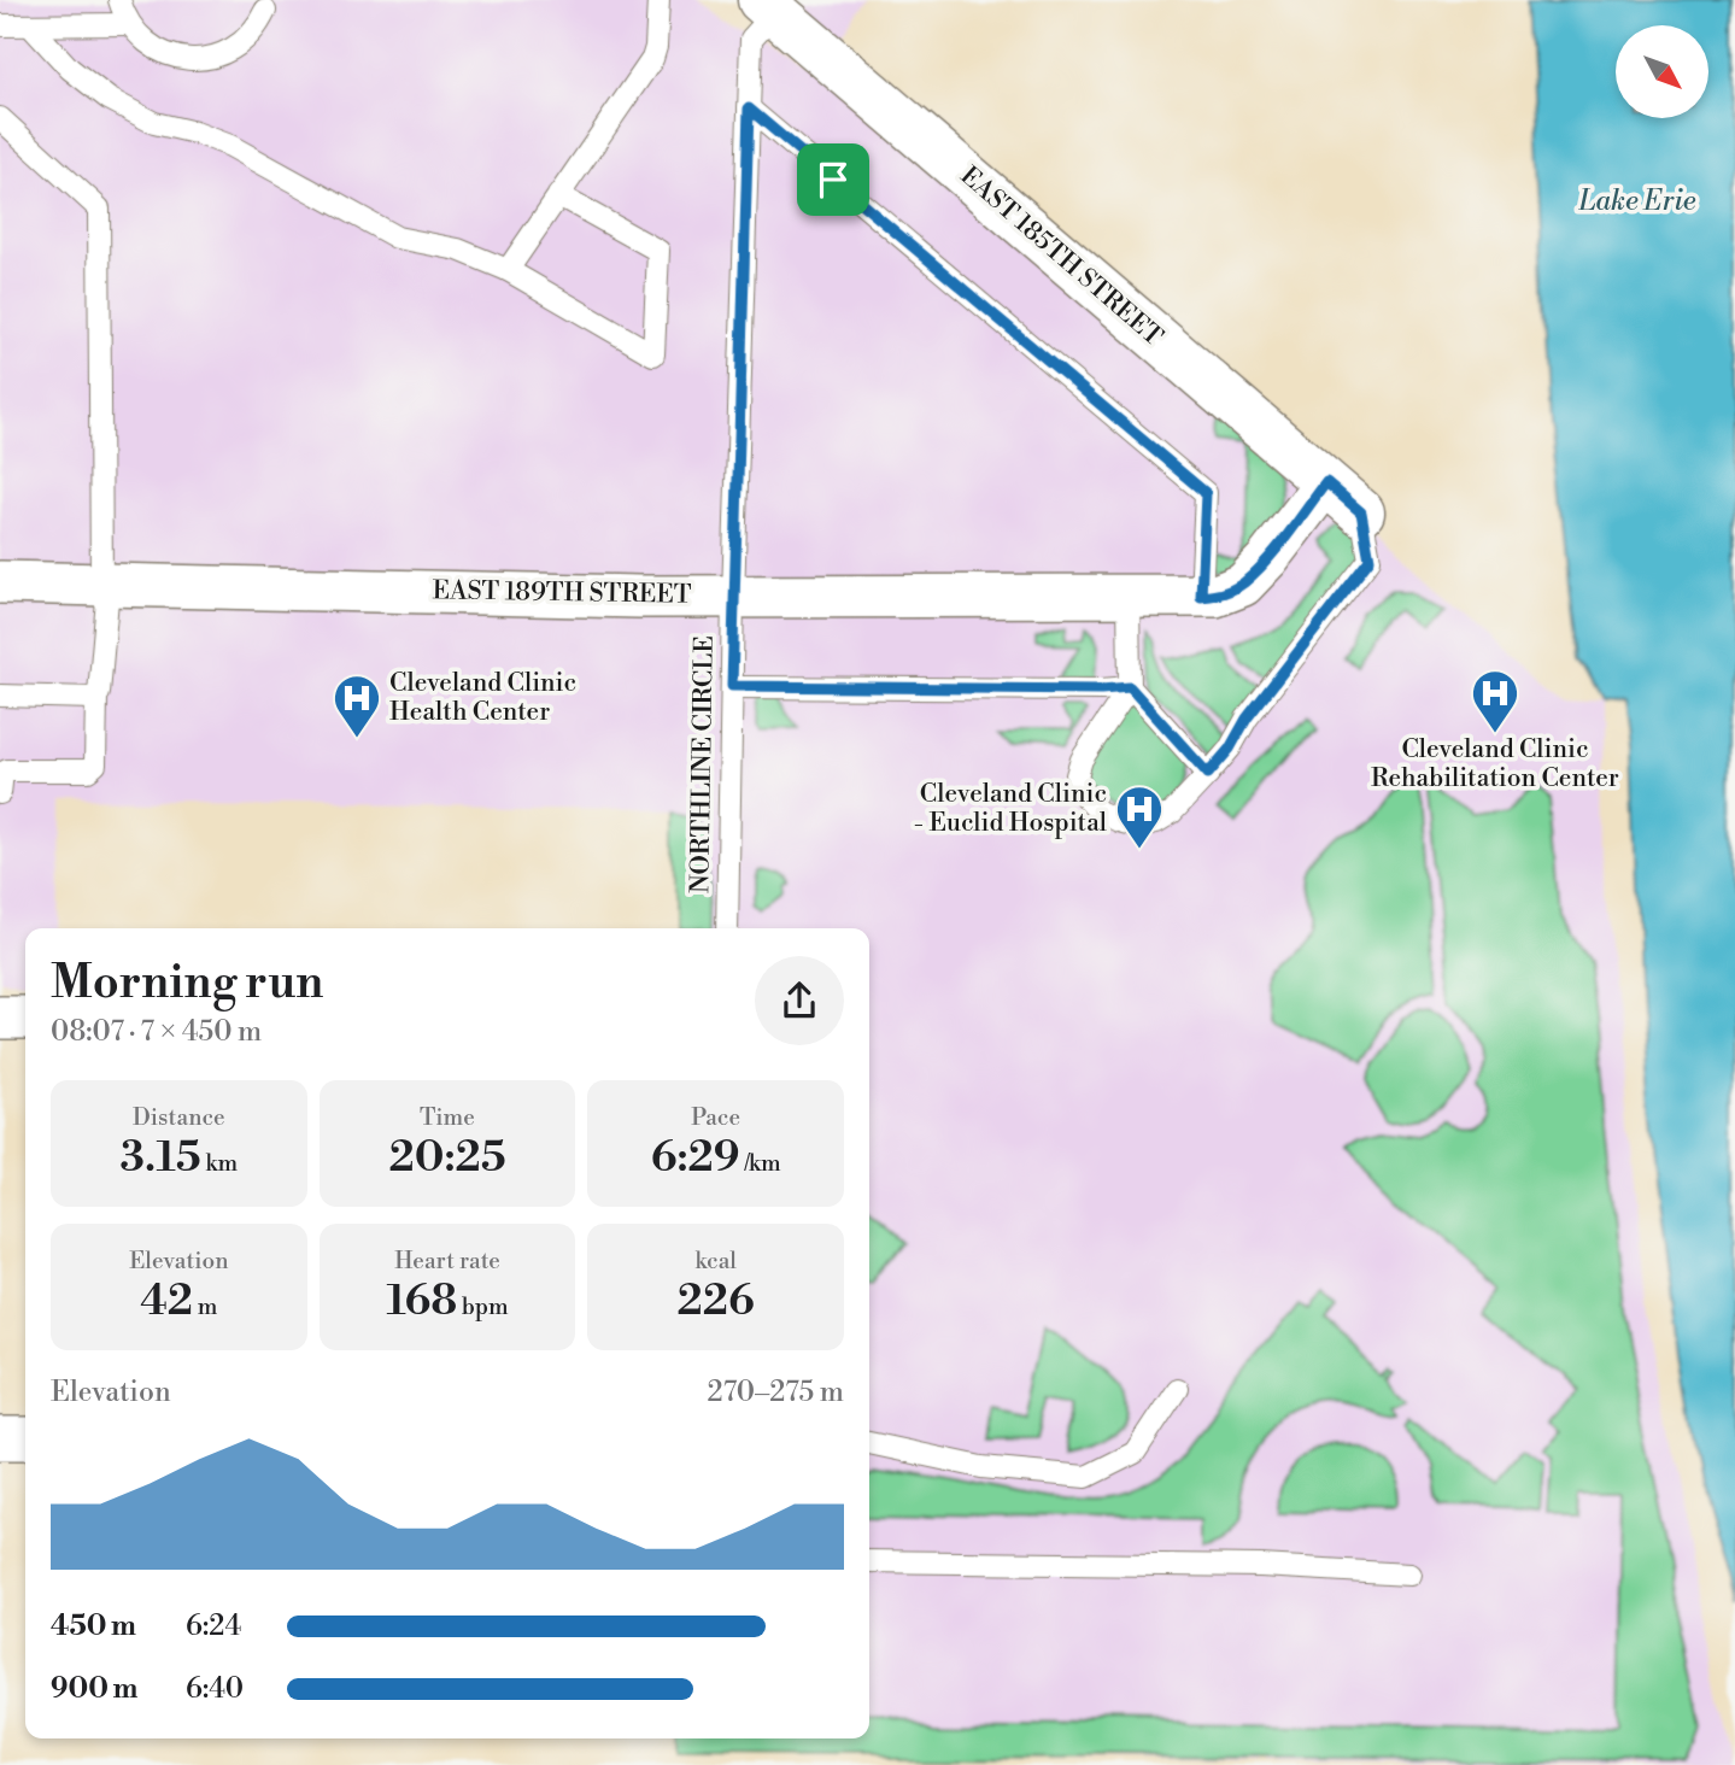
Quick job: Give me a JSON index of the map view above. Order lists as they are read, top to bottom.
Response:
{
  "streets": {
    "street": ["EAST 185TH STREET", "EAST 189TH STREET"],
    "lane": ["NORTHLINE CIRCLE"]
  },
  "crossings": [
    ["EAST 185TH STREET", "EAST 189TH STREET"],
    ["EAST 185TH STREET", "NORTHLINE CIRCLE"],
    ["EAST 189TH STREET", "NORTHLINE CIRCLE"]
  ],
  "water": ["Lake Erie"],
  "places": {
    "hospital": ["Cleveland Clinic Rehabilitation Center", "Cleveland Clinic Health Center", "Cleveland Clinic - Euclid Hospital"]
  },
  "north": "bottom right",
  "page": {
    "heading": ["Morning run", "08:07 · 7 × 450 m"],
    "stats": [
      ["Distance", "3.15 km"],
      ["Time", "20:25"],
      ["Pace", "6:29 /km"],
      ["Elevation", "42 m"],
      ["Heart rate", "168 bpm"],
      ["kcal", "226"]
    ],
    "chart": ["Elevation", "270–275 m"],
    "list": [
      {
        "name": "450 m",
        "note": "6:24"
      },
      {
        "name": "900 m",
        "note": "6:40"
      }
    ]
  }
}
